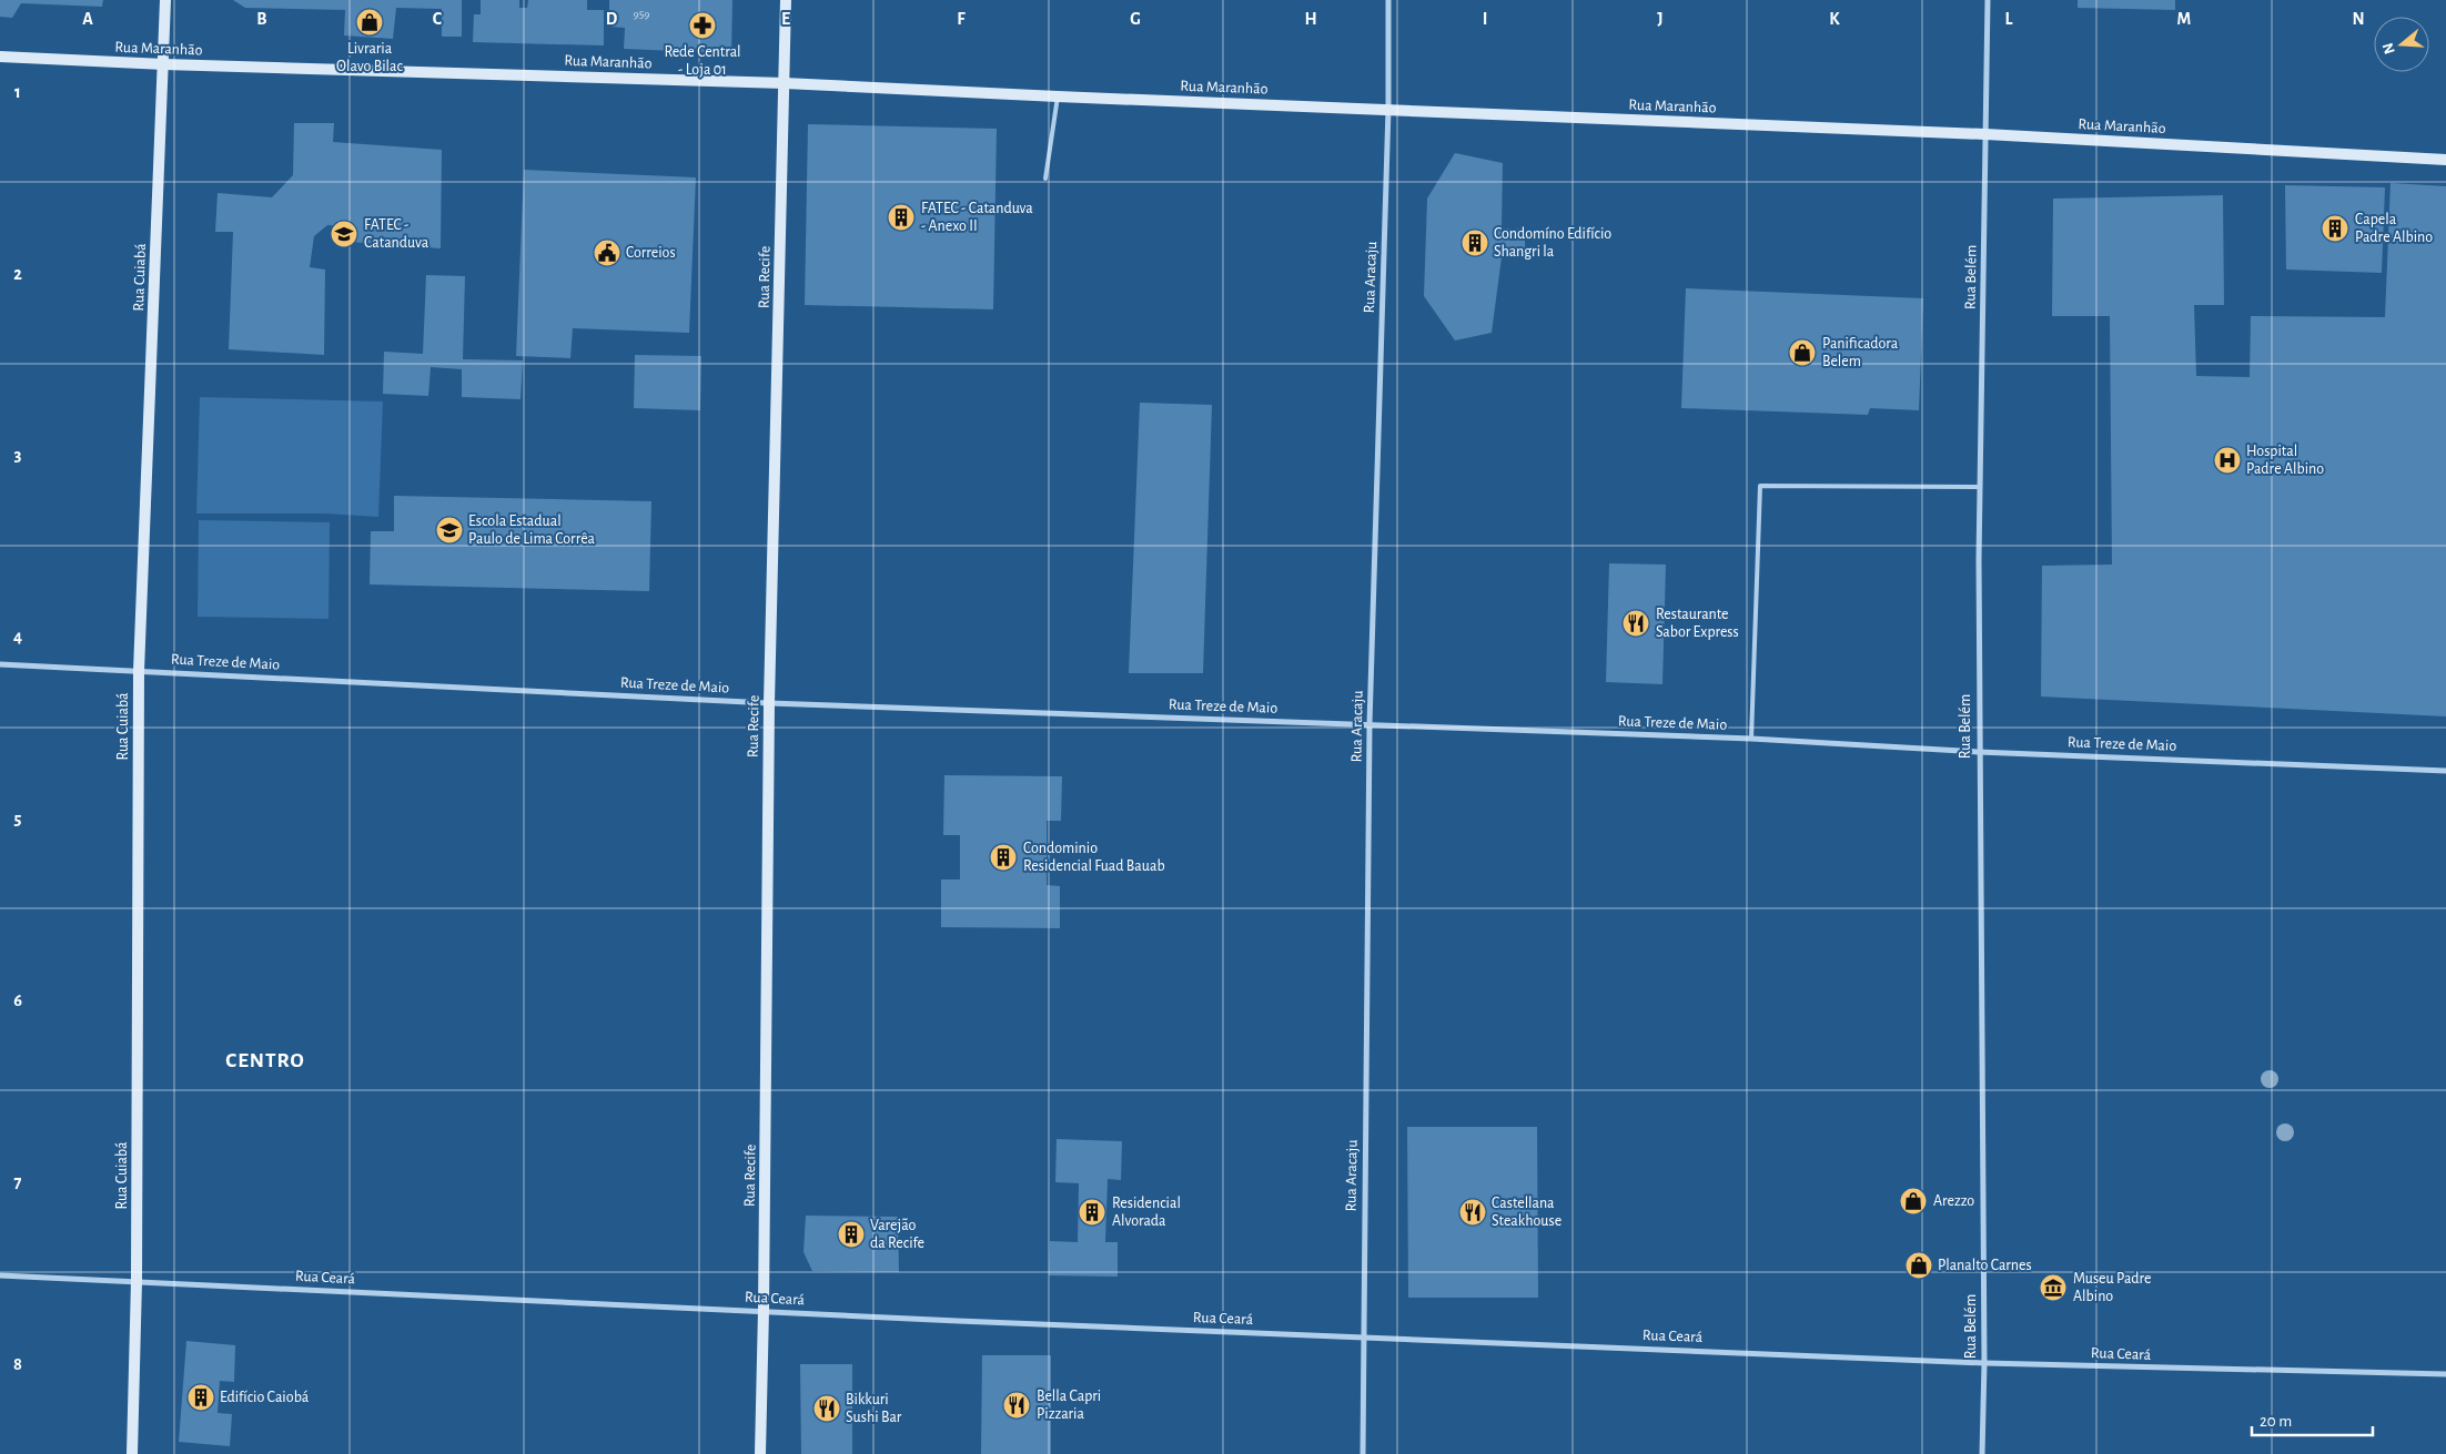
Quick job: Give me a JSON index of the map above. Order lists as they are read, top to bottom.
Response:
{
  "streets": {
    "main road": ["Rua Maranhão", "Rua Cuiabá", "Rua Recife"],
    "street": [
      "Rua Aracaju",
      "Rua Belém",
      "Rua Treze de Maio",
      "Rua Ceará"
    ]
  },
  "crossings": [
    ["Rua Maranhão", "Rua Cuiabá"],
    ["Rua Maranhão", "Rua Recife"],
    ["Rua Maranhão", "Rua Aracaju"],
    ["Rua Maranhão", "Rua Belém"],
    ["Rua Cuiabá", "Rua Treze de Maio"],
    ["Rua Cuiabá", "Rua Ceará"],
    ["Rua Recife", "Rua Treze de Maio"],
    ["Rua Recife", "Rua Ceará"],
    ["Rua Aracaju", "Rua Treze de Maio"],
    ["Rua Aracaju", "Rua Ceará"],
    ["Rua Belém", "Rua Treze de Maio"],
    ["Rua Belém", "Rua Ceará"]
  ],
  "districts": ["CENTRO"],
  "places": {
    "shop": [
      "Livraria Olavo Bilac",
      "Panificadora Belem",
      "Arezzo",
      "Planalto Carnes"
    ],
    "pharmacy": ["Rede Central - Loja 01"],
    "building": [
      "FATEC - Catanduva - Anexo II",
      "Capela Padre Albino",
      "Condomíno Edifício Shangri la",
      "Condominio Residencial Fuad Bauab",
      "Residencial Alvorada",
      "Varejão da Recife",
      "Edifício Caiobá"
    ],
    "school or university": ["FATEC - Catanduva", "Escola Estadual Paulo de Lima Corrêa"],
    "public building": ["Correios"],
    "hospital": ["Hospital Padre Albino"],
    "restaurant": [
      "Restaurante Sabor Express",
      "Castellana Steakhouse",
      "Bella Capri Pizzaria",
      "Bikkuri Sushi Bar"
    ],
    "museum": ["Museu Padre Albino"]
  },
  "house_numbers": ["959"],
  "scale_bar": "20 m",
  "north": "left",
  "grid": {
    "columns": [
      "A",
      "B",
      "C",
      "D",
      "E",
      "F",
      "G",
      "H",
      "I",
      "J",
      "K",
      "L",
      "M",
      "N"
    ],
    "rows": [
      "1",
      "2",
      "3",
      "4",
      "5",
      "6",
      "7",
      "8"
    ]
  }
}
